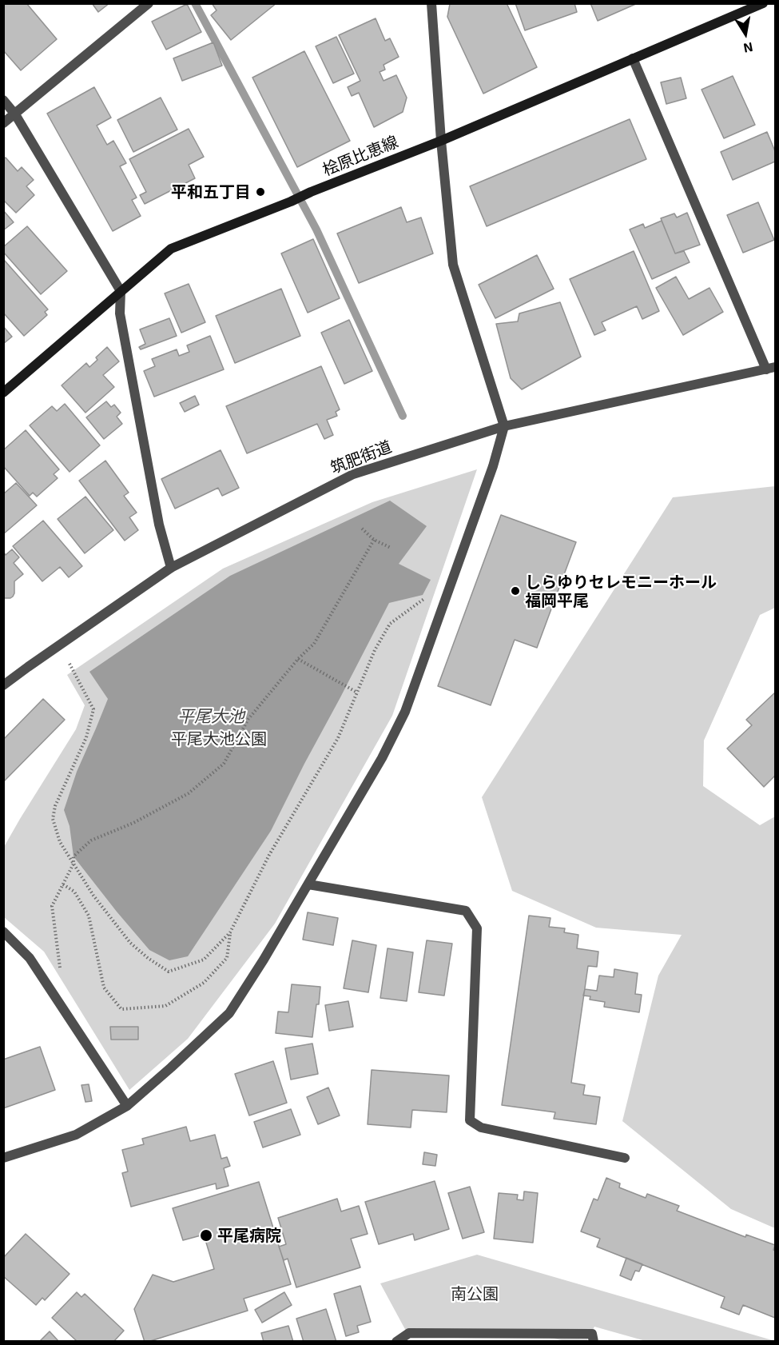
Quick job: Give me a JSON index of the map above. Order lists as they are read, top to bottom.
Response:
{
  "streets": {
    "main road": ["桧原比恵線"],
    "street": ["筑肥街道"]
  },
  "water": ["平尾大池"],
  "parks": ["平尾大池公園", "南公園"],
  "places": ["平和五丁目", "しらゆりセレモニーホール 福岡平尾", "平尾病院"],
  "north": "bottom"
}
